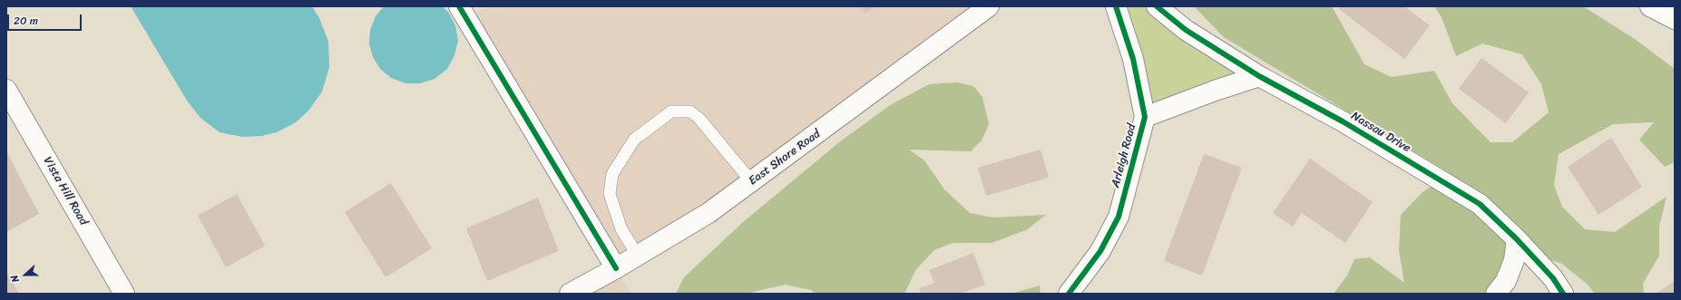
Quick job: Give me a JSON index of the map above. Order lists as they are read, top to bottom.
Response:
{
  "streets": {
    "street": [
      "Nassau Drive",
      "Arleigh Road",
      "East Shore Road",
      "Vista Hill Road"
    ]
  },
  "scale_bar": "20 m",
  "north": "left"
}
